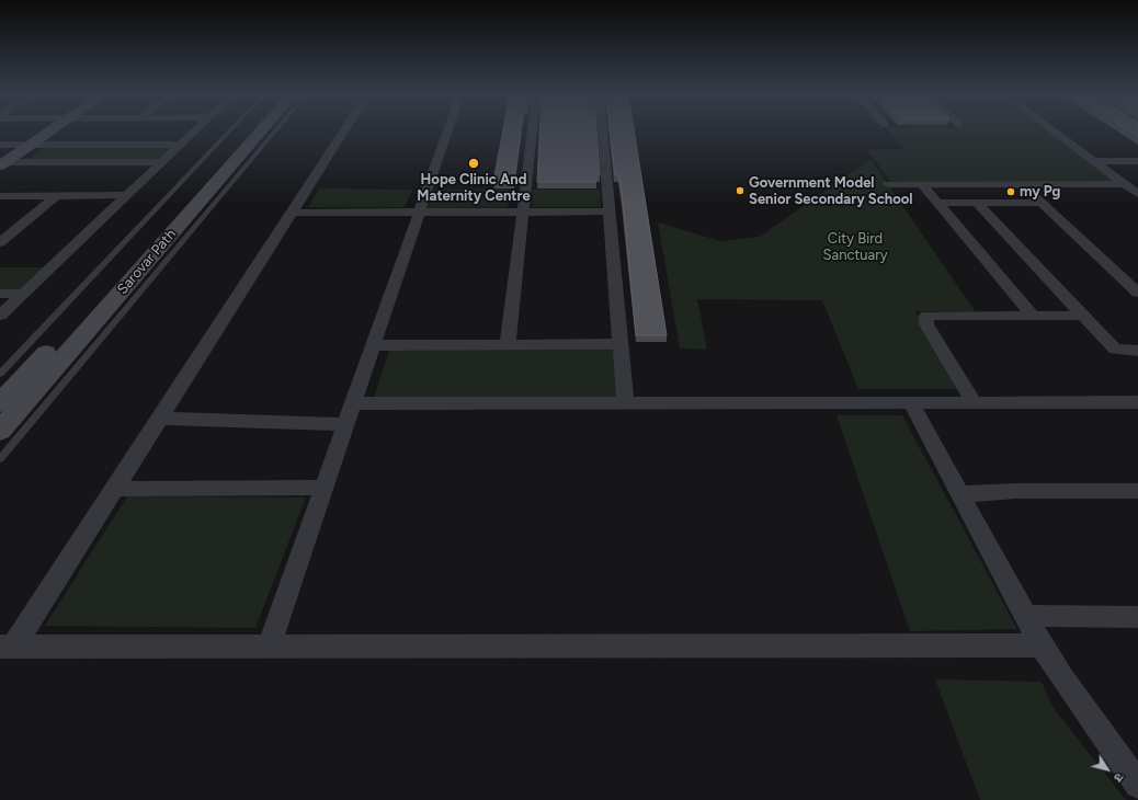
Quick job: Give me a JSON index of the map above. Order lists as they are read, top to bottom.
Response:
{
  "streets": {
    "main road": ["Sarovar Path"]
  },
  "parks": ["City Bird Sanctuary"],
  "places": ["Hope Clinic And Maternity Centre", "Government Model Senior Secondary School", "my Pg"],
  "north": "bottom right"
}
